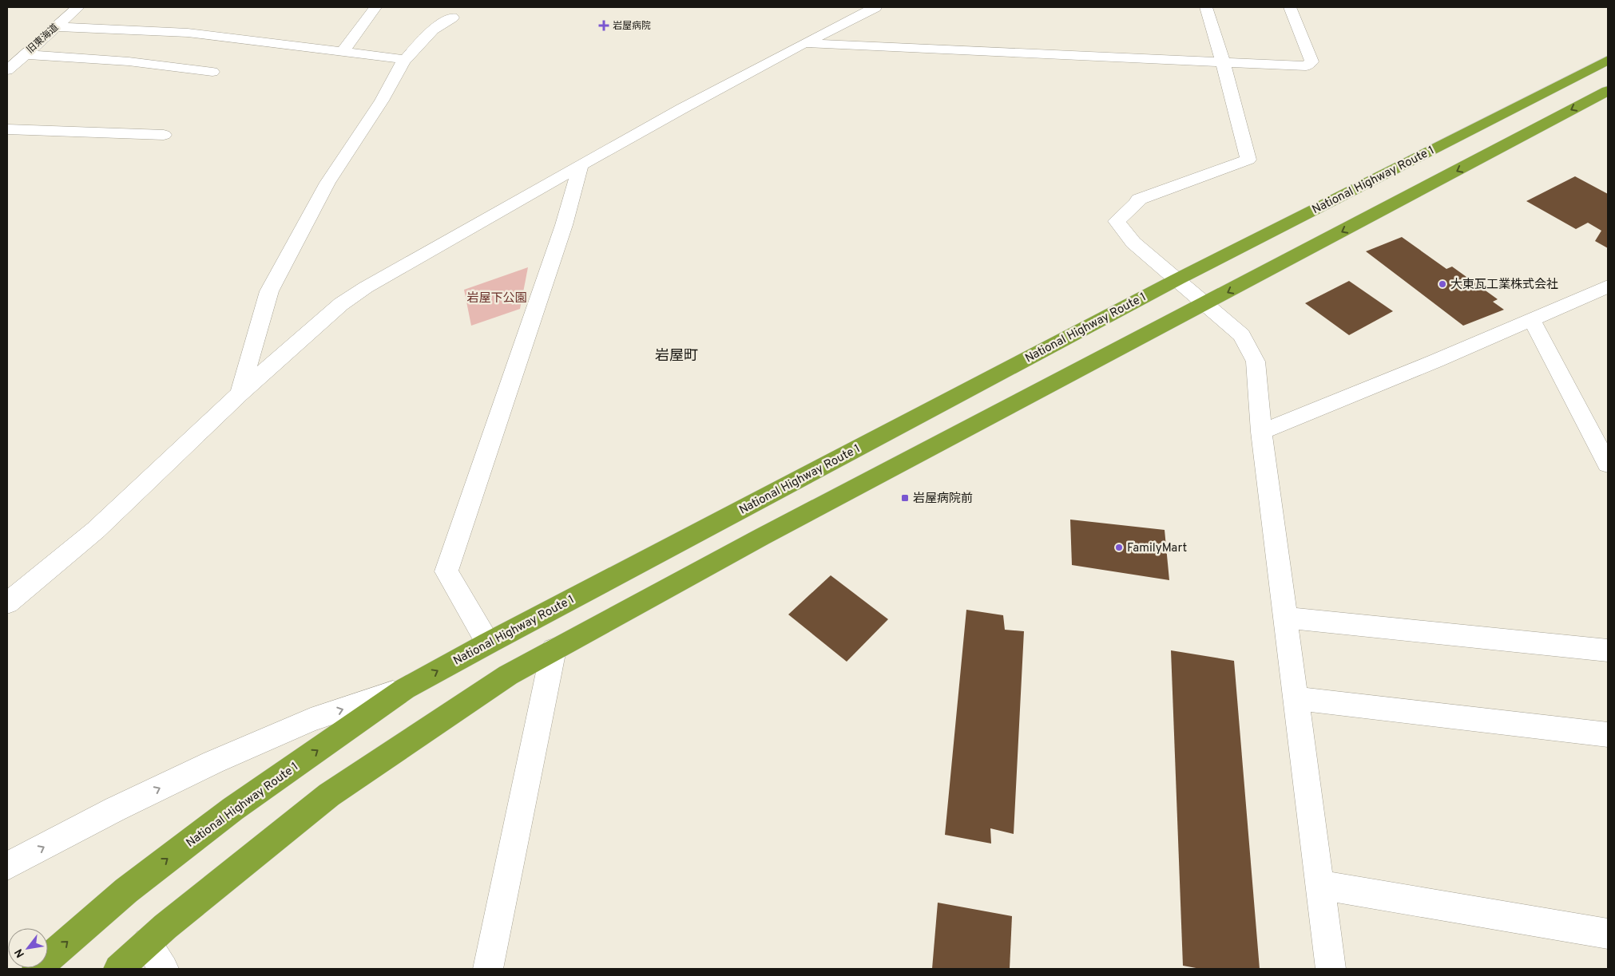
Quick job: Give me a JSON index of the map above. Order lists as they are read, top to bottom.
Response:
{
  "streets": {
    "highway": ["National Highway Route 1"],
    "street": ["旧東海道"]
  },
  "districts": ["岩屋町"],
  "parks": ["岩屋下公園"],
  "places": {
    "health": ["岩屋病院"],
    "other": ["大東瓦工業株式会社", "FamilyMart"],
    "transit": ["岩屋病院前"]
  },
  "north": "bottom left"
}
